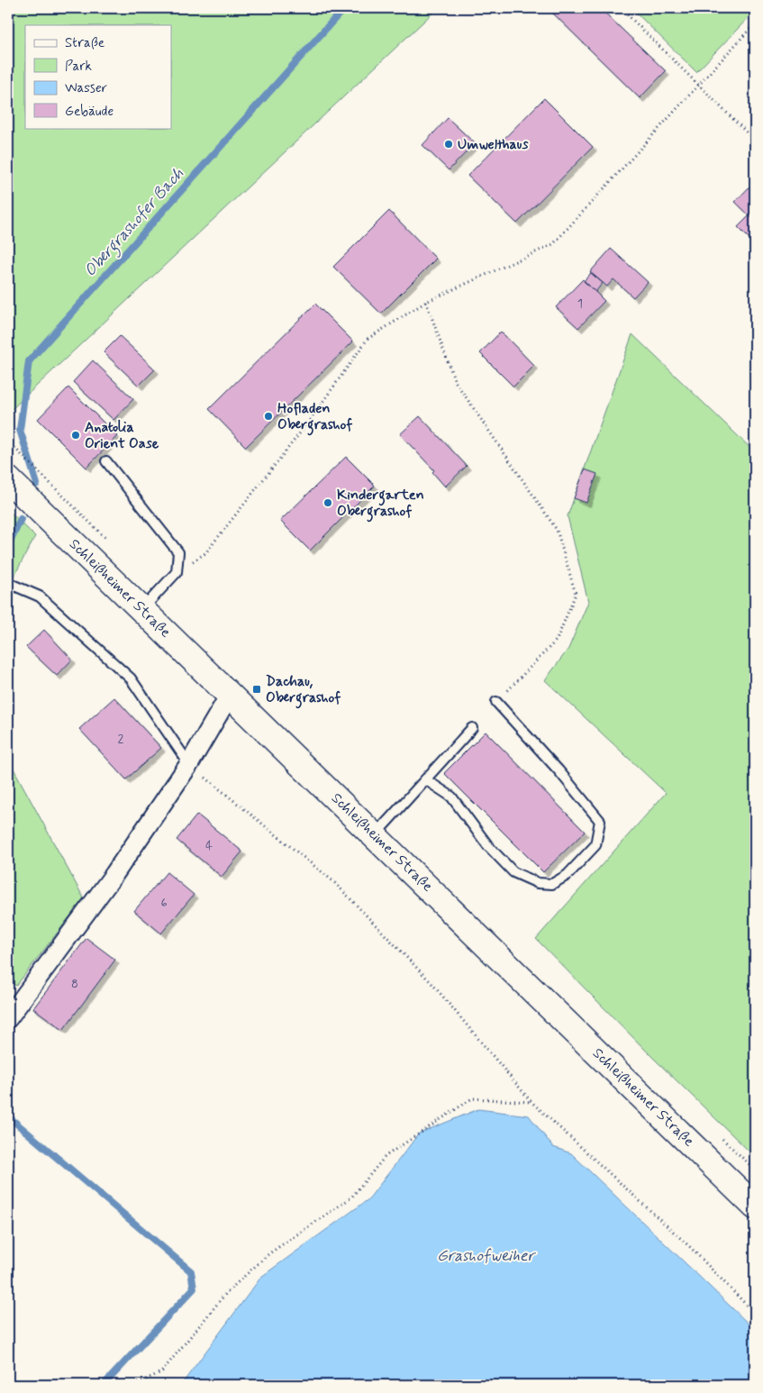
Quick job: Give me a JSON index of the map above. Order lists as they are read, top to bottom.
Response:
{
  "streets": {
    "main road": ["Schleißheimer Straße"]
  },
  "water": ["Obergrashofer Bach", "Grashofweiher"],
  "places": {
    "other": [
      "Umwelthaus",
      "Hofladen Obergrashof",
      "Anatolia Orient Oase",
      "Kindergarten Obergrashof"
    ],
    "transit": ["Dachau, Obergrashof"]
  },
  "house_numbers": [
    "1",
    "2",
    "4",
    "6",
    "8"
  ],
  "legend": [
    "Straße",
    "Park",
    "Wasser",
    "Gebäude"
  ]
}
